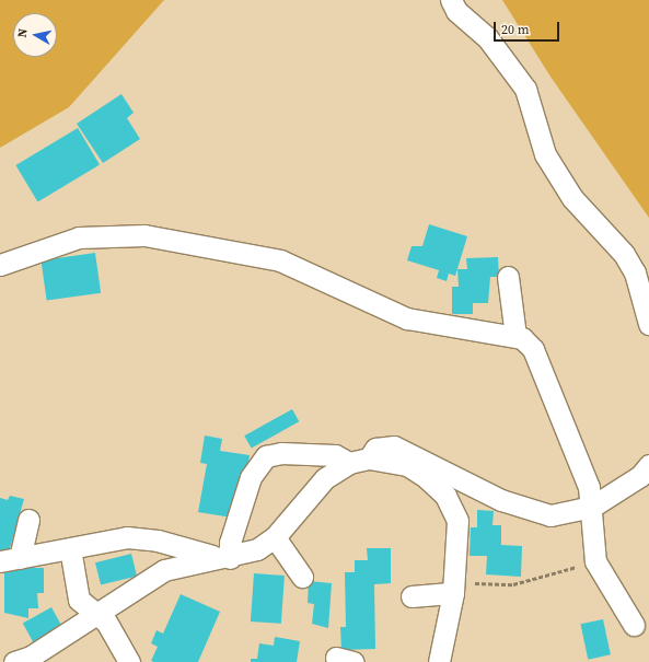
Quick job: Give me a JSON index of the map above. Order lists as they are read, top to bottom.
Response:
{
  "scale_bar": "20 m",
  "north": "left"
}
